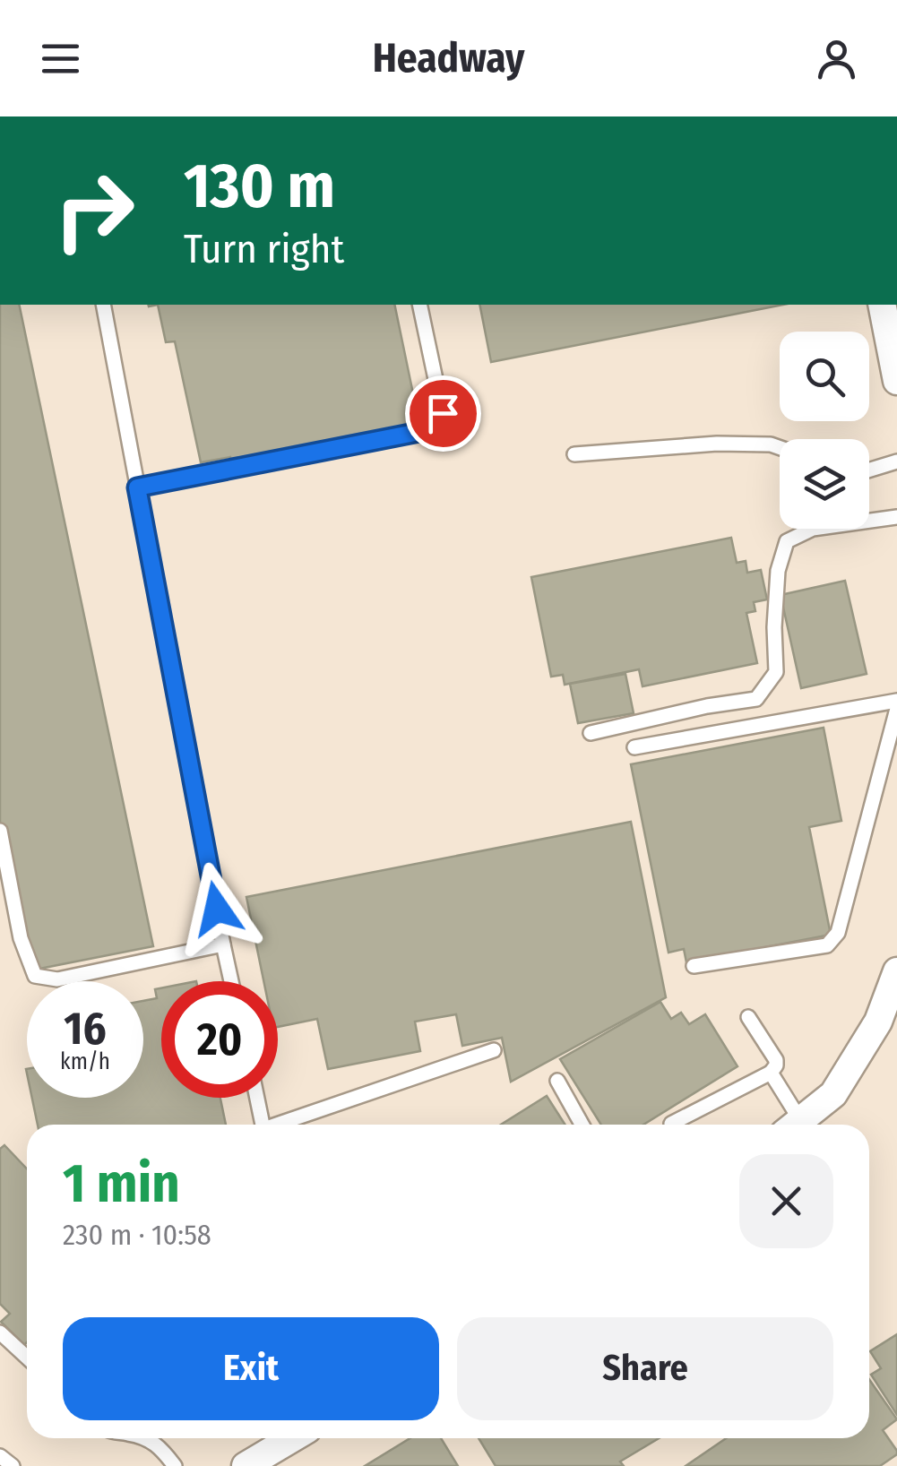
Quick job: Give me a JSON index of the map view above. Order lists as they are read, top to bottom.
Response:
{
  "page": {
    "header": "Headway",
    "turn": ["130 m", "Turn right"],
    "speed": "16 km/h",
    "limit": "20",
    "heading": ["1 min", "230 m · 10:58"],
    "buttons": ["Exit", "Share"]
  }
}
